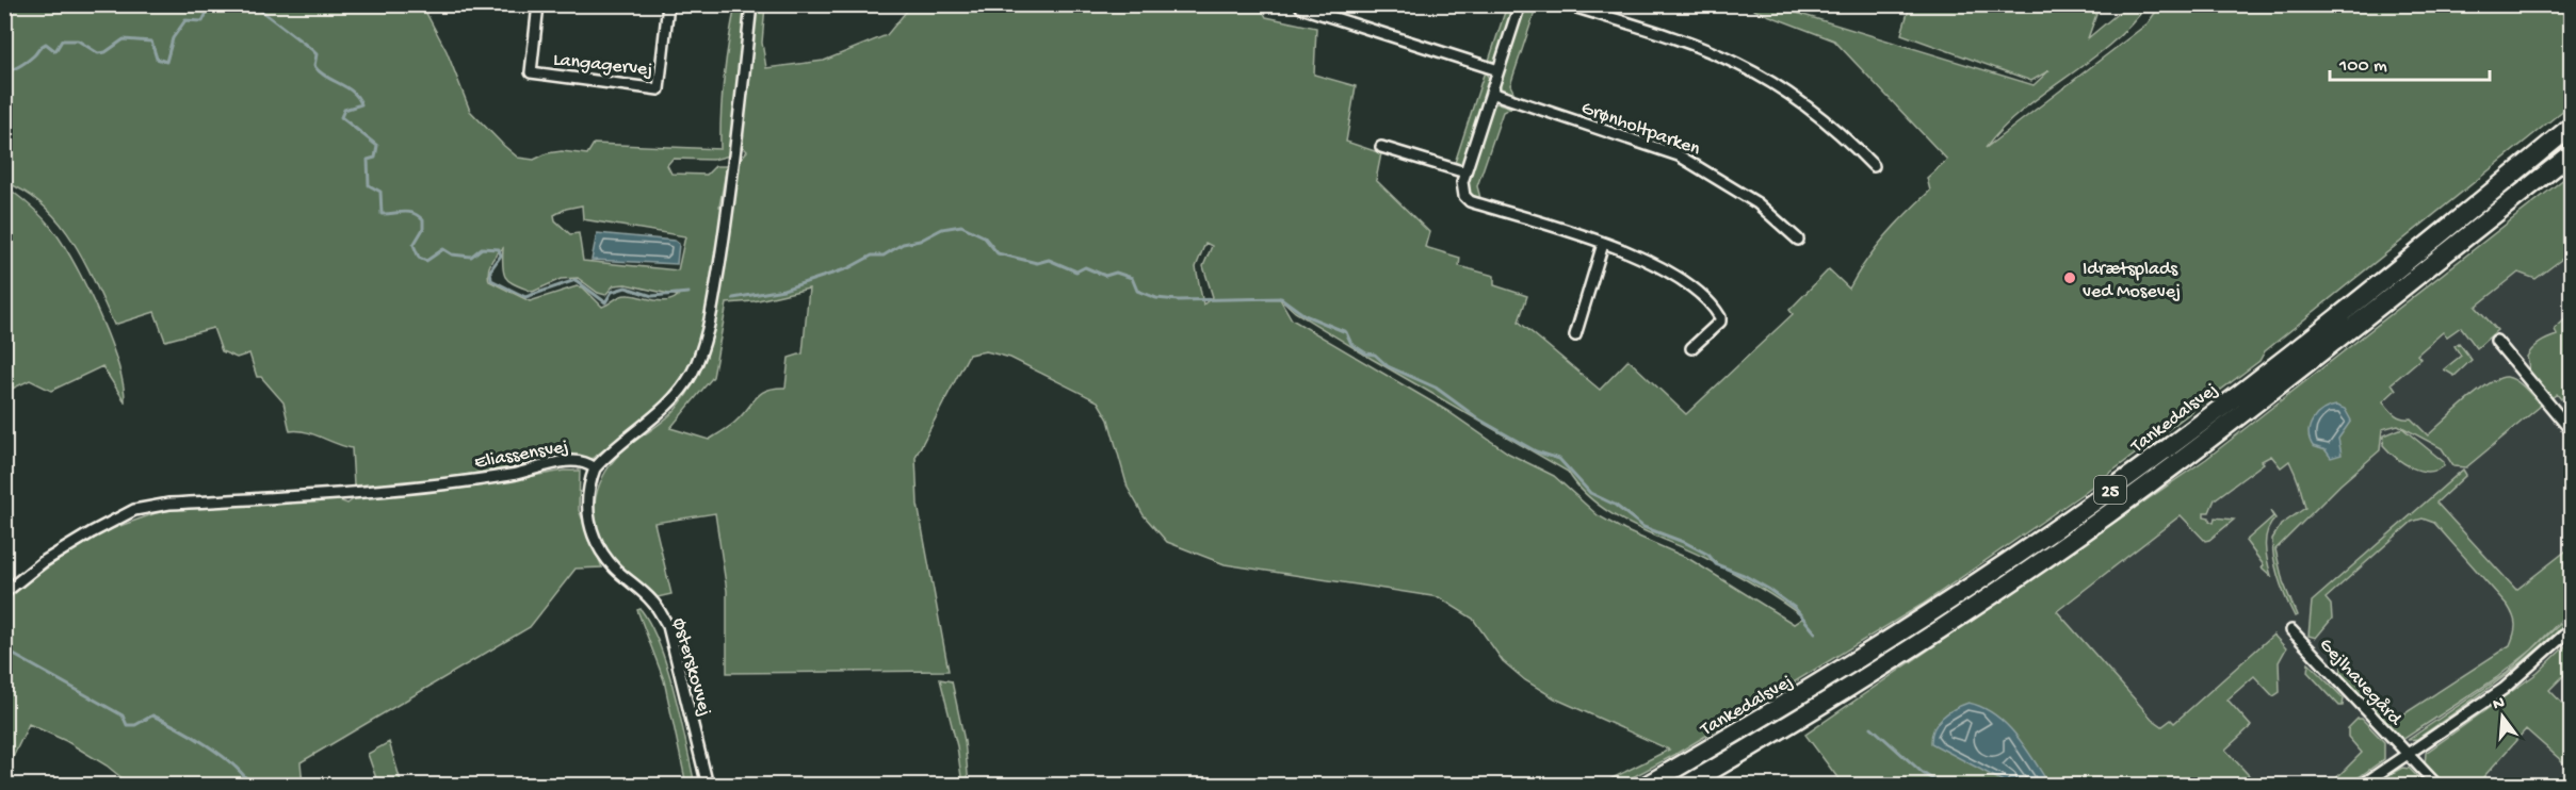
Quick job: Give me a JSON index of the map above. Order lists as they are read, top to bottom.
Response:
{
  "streets": {
    "highway": ["Tankedalsvej", "25"],
    "street": [
      "Langagervej",
      "Grønholtparken",
      "Eliassensvej",
      "Østerskovvej",
      "Gejlhavegård"
    ]
  },
  "crossings": [
    ["Eliassensvej", "Østerskovvej"]
  ],
  "places": ["Idrætsplads ved Mosevej"],
  "scale_bar": "100 m",
  "north": "top"
}
